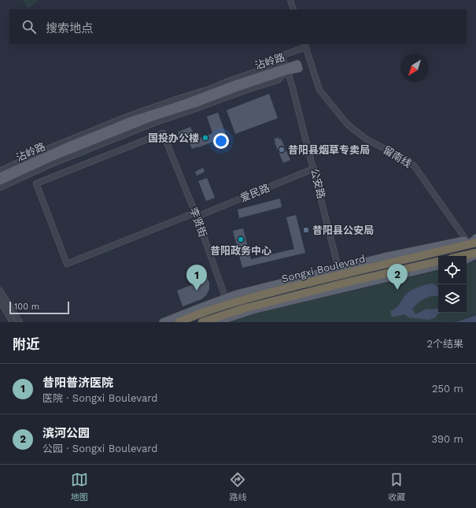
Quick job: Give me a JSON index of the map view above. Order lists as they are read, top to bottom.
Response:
{
  "streets": {
    "highway": ["Songxi Boulevard"],
    "main road": ["沾岭路"],
    "street": [
      "留南线",
      "公安路",
      "爱民路",
      "李贤街"
    ]
  },
  "crossings": [
    ["沾岭路", "公安路"],
    ["留南线", "公安路"],
    ["留南线", "Songxi Boulevard"],
    ["公安路", "爱民路"],
    ["公安路", "Songxi Boulevard"],
    ["爱民路", "李贤街"],
    ["李贤街", "Songxi Boulevard"]
  ],
  "places": [
    "国投办公楼",
    "昔阳县烟草专卖局",
    "昔阳县公安局",
    "昔阳政务中心"
  ],
  "scale_bar": "100 m",
  "north": "bottom left",
  "page": {
    "search": "搜索地点",
    "pins": ["2", "1"],
    "scale": "100 m",
    "heading": ["附近", "2个结果"],
    "list": [
      {
        "mark": "1",
        "name": "昔阳普济医院",
        "note": "医院 · Songxi Boulevard",
        "value": "250 m"
      },
      {
        "mark": "2",
        "name": "滨河公园",
        "note": "公园 · Songxi Boulevard",
        "value": "390 m"
      }
    ],
    "nav": ["地图", "路线", "收藏"]
  }
}
